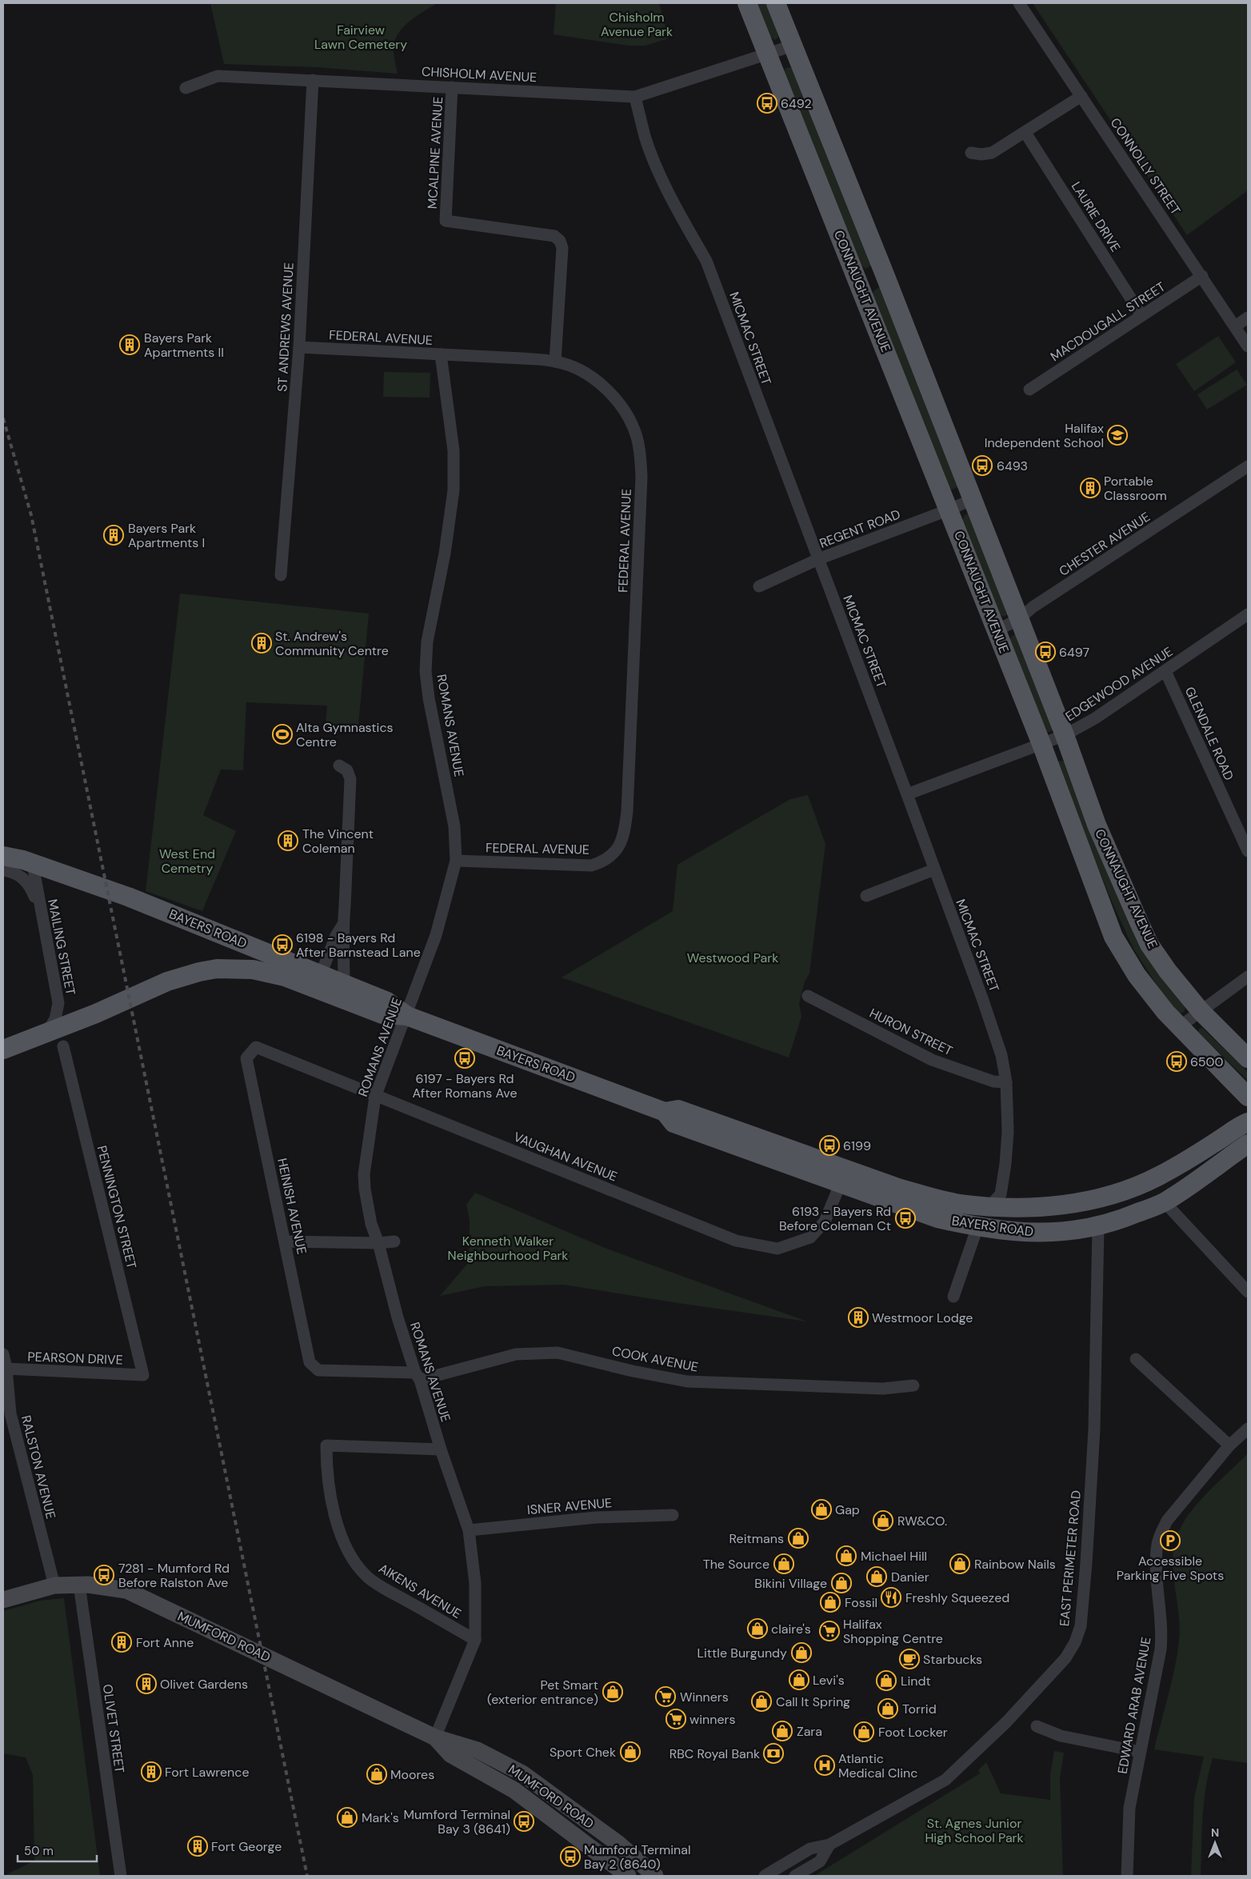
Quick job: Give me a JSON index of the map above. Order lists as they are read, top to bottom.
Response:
{
  "streets": {
    "main road": ["CONNAUGHT AVENUE", "BAYERS ROAD"],
    "street": [
      "CHISHOLM AVENUE",
      "MCALPINE AVENUE",
      "CONNOLLY STREET",
      "LAURIE DRIVE",
      "MACDOUGALL STREET",
      "ST ANDREWS AVENUE",
      "FEDERAL AVENUE",
      "MICMAC STREET",
      "REGENT ROAD",
      "CHESTER AVENUE",
      "EDGEWOOD AVENUE",
      "ROMANS AVENUE",
      "GLENDALE ROAD",
      "MAILING STREET",
      "HURON STREET",
      "VAUGHAN AVENUE",
      "HEINISH AVENUE",
      "PENNINGTON STREET",
      "PEARSON DRIVE",
      "COOK AVENUE",
      "RALSTON AVENUE",
      "ISNER AVENUE",
      "EAST PERIMETER ROAD",
      "AIKENS AVENUE",
      "MUMFORD ROAD",
      "EDWARD ARAB AVENUE",
      "OLIVET STREET"
    ]
  },
  "crossings": [
    ["CHISHOLM AVENUE", "MCALPINE AVENUE"],
    ["CHISHOLM AVENUE", "CONNAUGHT AVENUE"],
    ["CHISHOLM AVENUE", "ST ANDREWS AVENUE"],
    ["CHISHOLM AVENUE", "MICMAC STREET"],
    ["MCALPINE AVENUE", "FEDERAL AVENUE"],
    ["CONNOLLY STREET", "MACDOUGALL STREET"],
    ["LAURIE DRIVE", "MACDOUGALL STREET"],
    ["CONNAUGHT AVENUE", "REGENT ROAD"],
    ["CONNAUGHT AVENUE", "CHESTER AVENUE"],
    ["CONNAUGHT AVENUE", "EDGEWOOD AVENUE"],
    ["ST ANDREWS AVENUE", "FEDERAL AVENUE"],
    ["FEDERAL AVENUE", "ROMANS AVENUE"],
    ["MICMAC STREET", "REGENT ROAD"],
    ["MICMAC STREET", "EDGEWOOD AVENUE"],
    ["MICMAC STREET", "BAYERS ROAD"],
    ["MICMAC STREET", "HURON STREET"],
    ["EDGEWOOD AVENUE", "GLENDALE ROAD"],
    ["ROMANS AVENUE", "BAYERS ROAD"],
    ["ROMANS AVENUE", "VAUGHAN AVENUE"],
    ["ROMANS AVENUE", "COOK AVENUE"],
    ["ROMANS AVENUE", "ISNER AVENUE"],
    ["ROMANS AVENUE", "AIKENS AVENUE"],
    ["ROMANS AVENUE", "MUMFORD ROAD"],
    ["BAYERS ROAD", "MAILING STREET"],
    ["BAYERS ROAD", "VAUGHAN AVENUE"],
    ["BAYERS ROAD", "EAST PERIMETER ROAD"],
    ["VAUGHAN AVENUE", "HEINISH AVENUE"],
    ["HEINISH AVENUE", "COOK AVENUE"],
    ["PENNINGTON STREET", "PEARSON DRIVE"],
    ["PEARSON DRIVE", "RALSTON AVENUE"],
    ["RALSTON AVENUE", "MUMFORD ROAD"],
    ["MUMFORD ROAD", "OLIVET STREET"]
  ],
  "parks": [
    "Chisholm Avenue Park",
    "Fairview Lawn Cemetery",
    "West End Cemetry",
    "Westwood Park",
    "Kenneth Walker Neighbourhood Park",
    "St. Agnes Junior High School Park"
  ],
  "places": {
    "bus stop": [
      "6492",
      "6493",
      "6497",
      "6198 - Bayers Rd After Barnstead Lane",
      "6197 - Bayers Rd After Romans Ave",
      "6500",
      "6199",
      "6193 - Bayers Rd Before Coleman Ct",
      "7281 - Mumford Rd Before Ralston Ave",
      "Mumford Terminal Bay 3 (8641)",
      "Mumford Terminal Bay 2 (8640)"
    ],
    "building": [
      "Bayers Park Apartments II",
      "Portable Classroom",
      "Bayers Park Apartments I",
      "St. Andrew's Community Centre",
      "The Vincent Coleman",
      "Westmoor Lodge",
      "Fort Anne",
      "Olivet Gardens",
      "Fort Lawrence",
      "Fort George"
    ],
    "school or university": ["Halifax Independent School"],
    "sports": ["Alta Gymnastics Centre"],
    "shop": [
      "Gap",
      "RW&CO.",
      "Reitmans",
      "Michael Hill",
      "The Source",
      "Rainbow Nails",
      "Danier",
      "Bikini Village",
      "Fossil",
      "claire's",
      "Little Burgundy",
      "Levi's",
      "Lindt",
      "Pet Smart (exterior entrance)",
      "Call It Spring",
      "Torrid",
      "Zara",
      "Foot Locker",
      "Sport Chek",
      "Moores",
      "Mark's"
    ],
    "parking": ["Accessible Parking Five Spots"],
    "restaurant": ["Freshly Squeezed"],
    "supermarket": ["Halifax Shopping Centre", "Winners", "winners"],
    "cafe": ["Starbucks"],
    "bank": ["RBC Royal Bank"],
    "hospital": ["Atlantic Medical Clinc"]
  },
  "scale_bar": "50 m",
  "north": "top"
}
